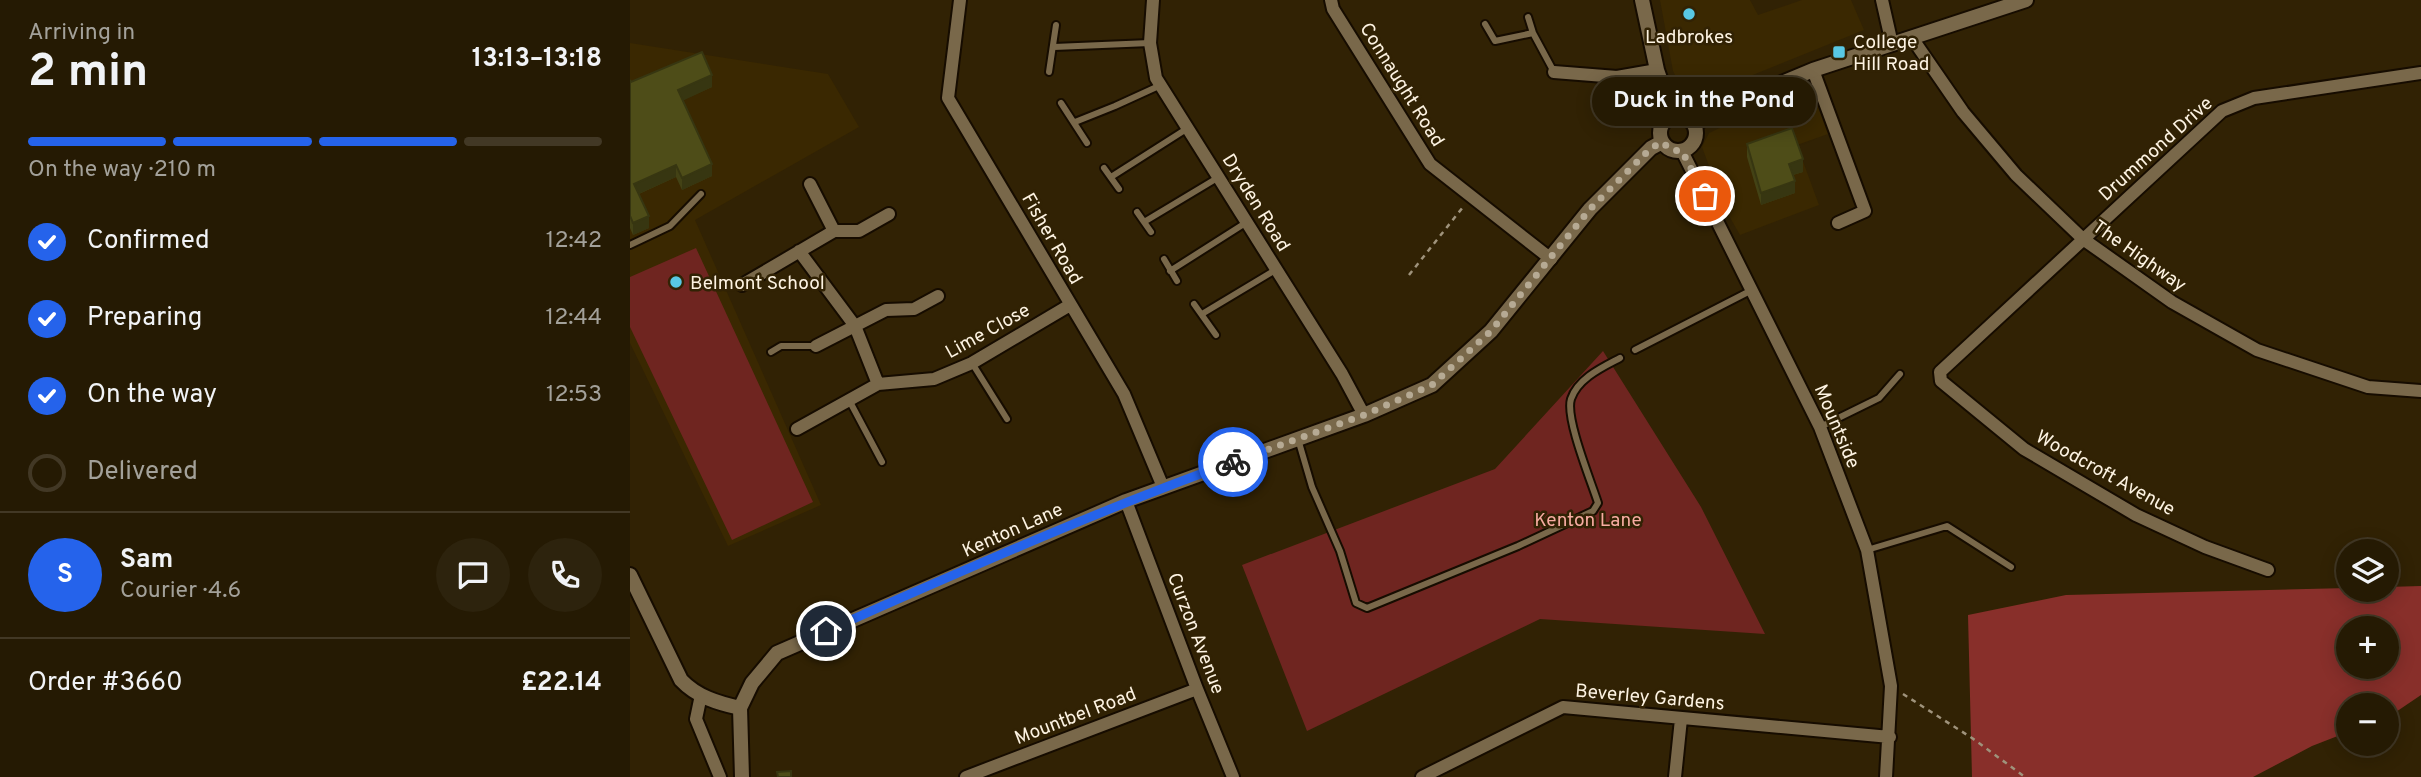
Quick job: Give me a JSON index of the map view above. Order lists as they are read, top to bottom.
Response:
{
  "streets": {
    "street": [
      "Connaught Road",
      "Drummond Drive",
      "Dryden Road",
      "Fisher Road",
      "The Highway",
      "Lime Close",
      "Mountside",
      "Woodcroft Avenue",
      "Kenton Lane",
      "Curzon Avenue",
      "Beverley Gardens",
      "Mountbel Road"
    ]
  },
  "crossings": [
    ["Connaught Road", "Kenton Lane"],
    ["Drummond Drive", "The Highway"],
    ["Drummond Drive", "Woodcroft Avenue"],
    ["Dryden Road", "Kenton Lane"],
    ["Fisher Road", "Lime Close"],
    ["Fisher Road", "Kenton Lane"],
    ["Mountside", "Kenton Lane"],
    ["Mountside", "Beverley Gardens"],
    ["Kenton Lane", "Curzon Avenue"],
    ["Curzon Avenue", "Mountbel Road"]
  ],
  "parks": ["Kenton Lane"],
  "places": {
    "other": ["Ladbrokes", "Duck in the Pond", "Belmont School"],
    "transit": ["College Hill Road"]
  },
  "page": {
    "heading": ["2 min", "Arriving in", "13:13–13:18"],
    "panel": [
      "Sam",
      "Courier · 4.6",
      "Order #3660",
      "£22.14"
    ],
    "bubble": "Duck in the Pond",
    "bar": "On the way · 210 m",
    "list": [
      ["Confirmed", "12:42"],
      ["Preparing", "12:44"],
      ["On the way", "12:53"],
      "Delivered"
    ],
    "round": "S",
    "map_buttons": ["+", "−"]
  }
}
